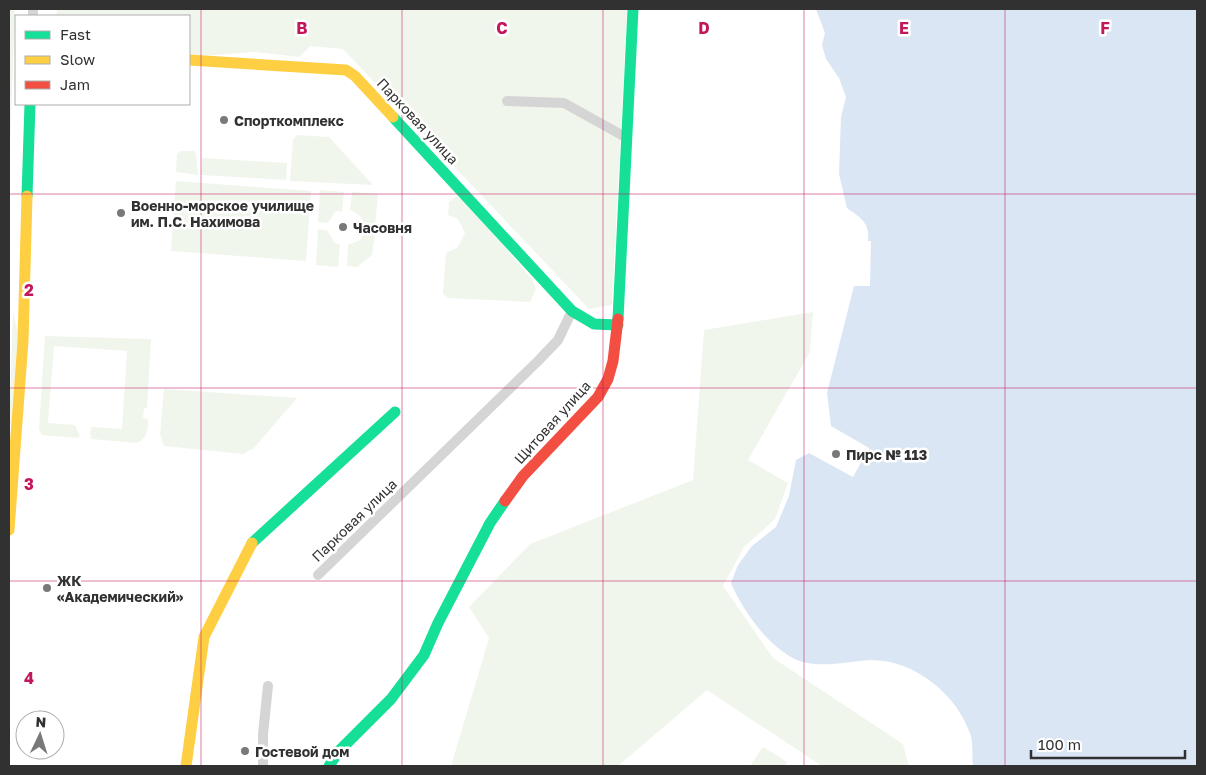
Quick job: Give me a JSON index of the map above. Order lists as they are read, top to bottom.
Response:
{
  "streets": {
    "street": ["Парковая улица", "Щитовая улица"]
  },
  "crossings": [
    ["Парковая улица", "Щитовая улица"]
  ],
  "places": [
    "Спорткомплекс",
    "Военно-морское училище им. П.С. Нахимова",
    "Часовня",
    "Пирс № 113",
    "ЖК «Академический»",
    "Гостевой дом"
  ],
  "legend": ["Fast", "Slow", "Jam"],
  "scale_bar": "100 m",
  "north": "top",
  "grid": {
    "columns": [
      "B",
      "C",
      "D",
      "E",
      "F"
    ],
    "rows": ["2", "3", "4"]
  }
}
